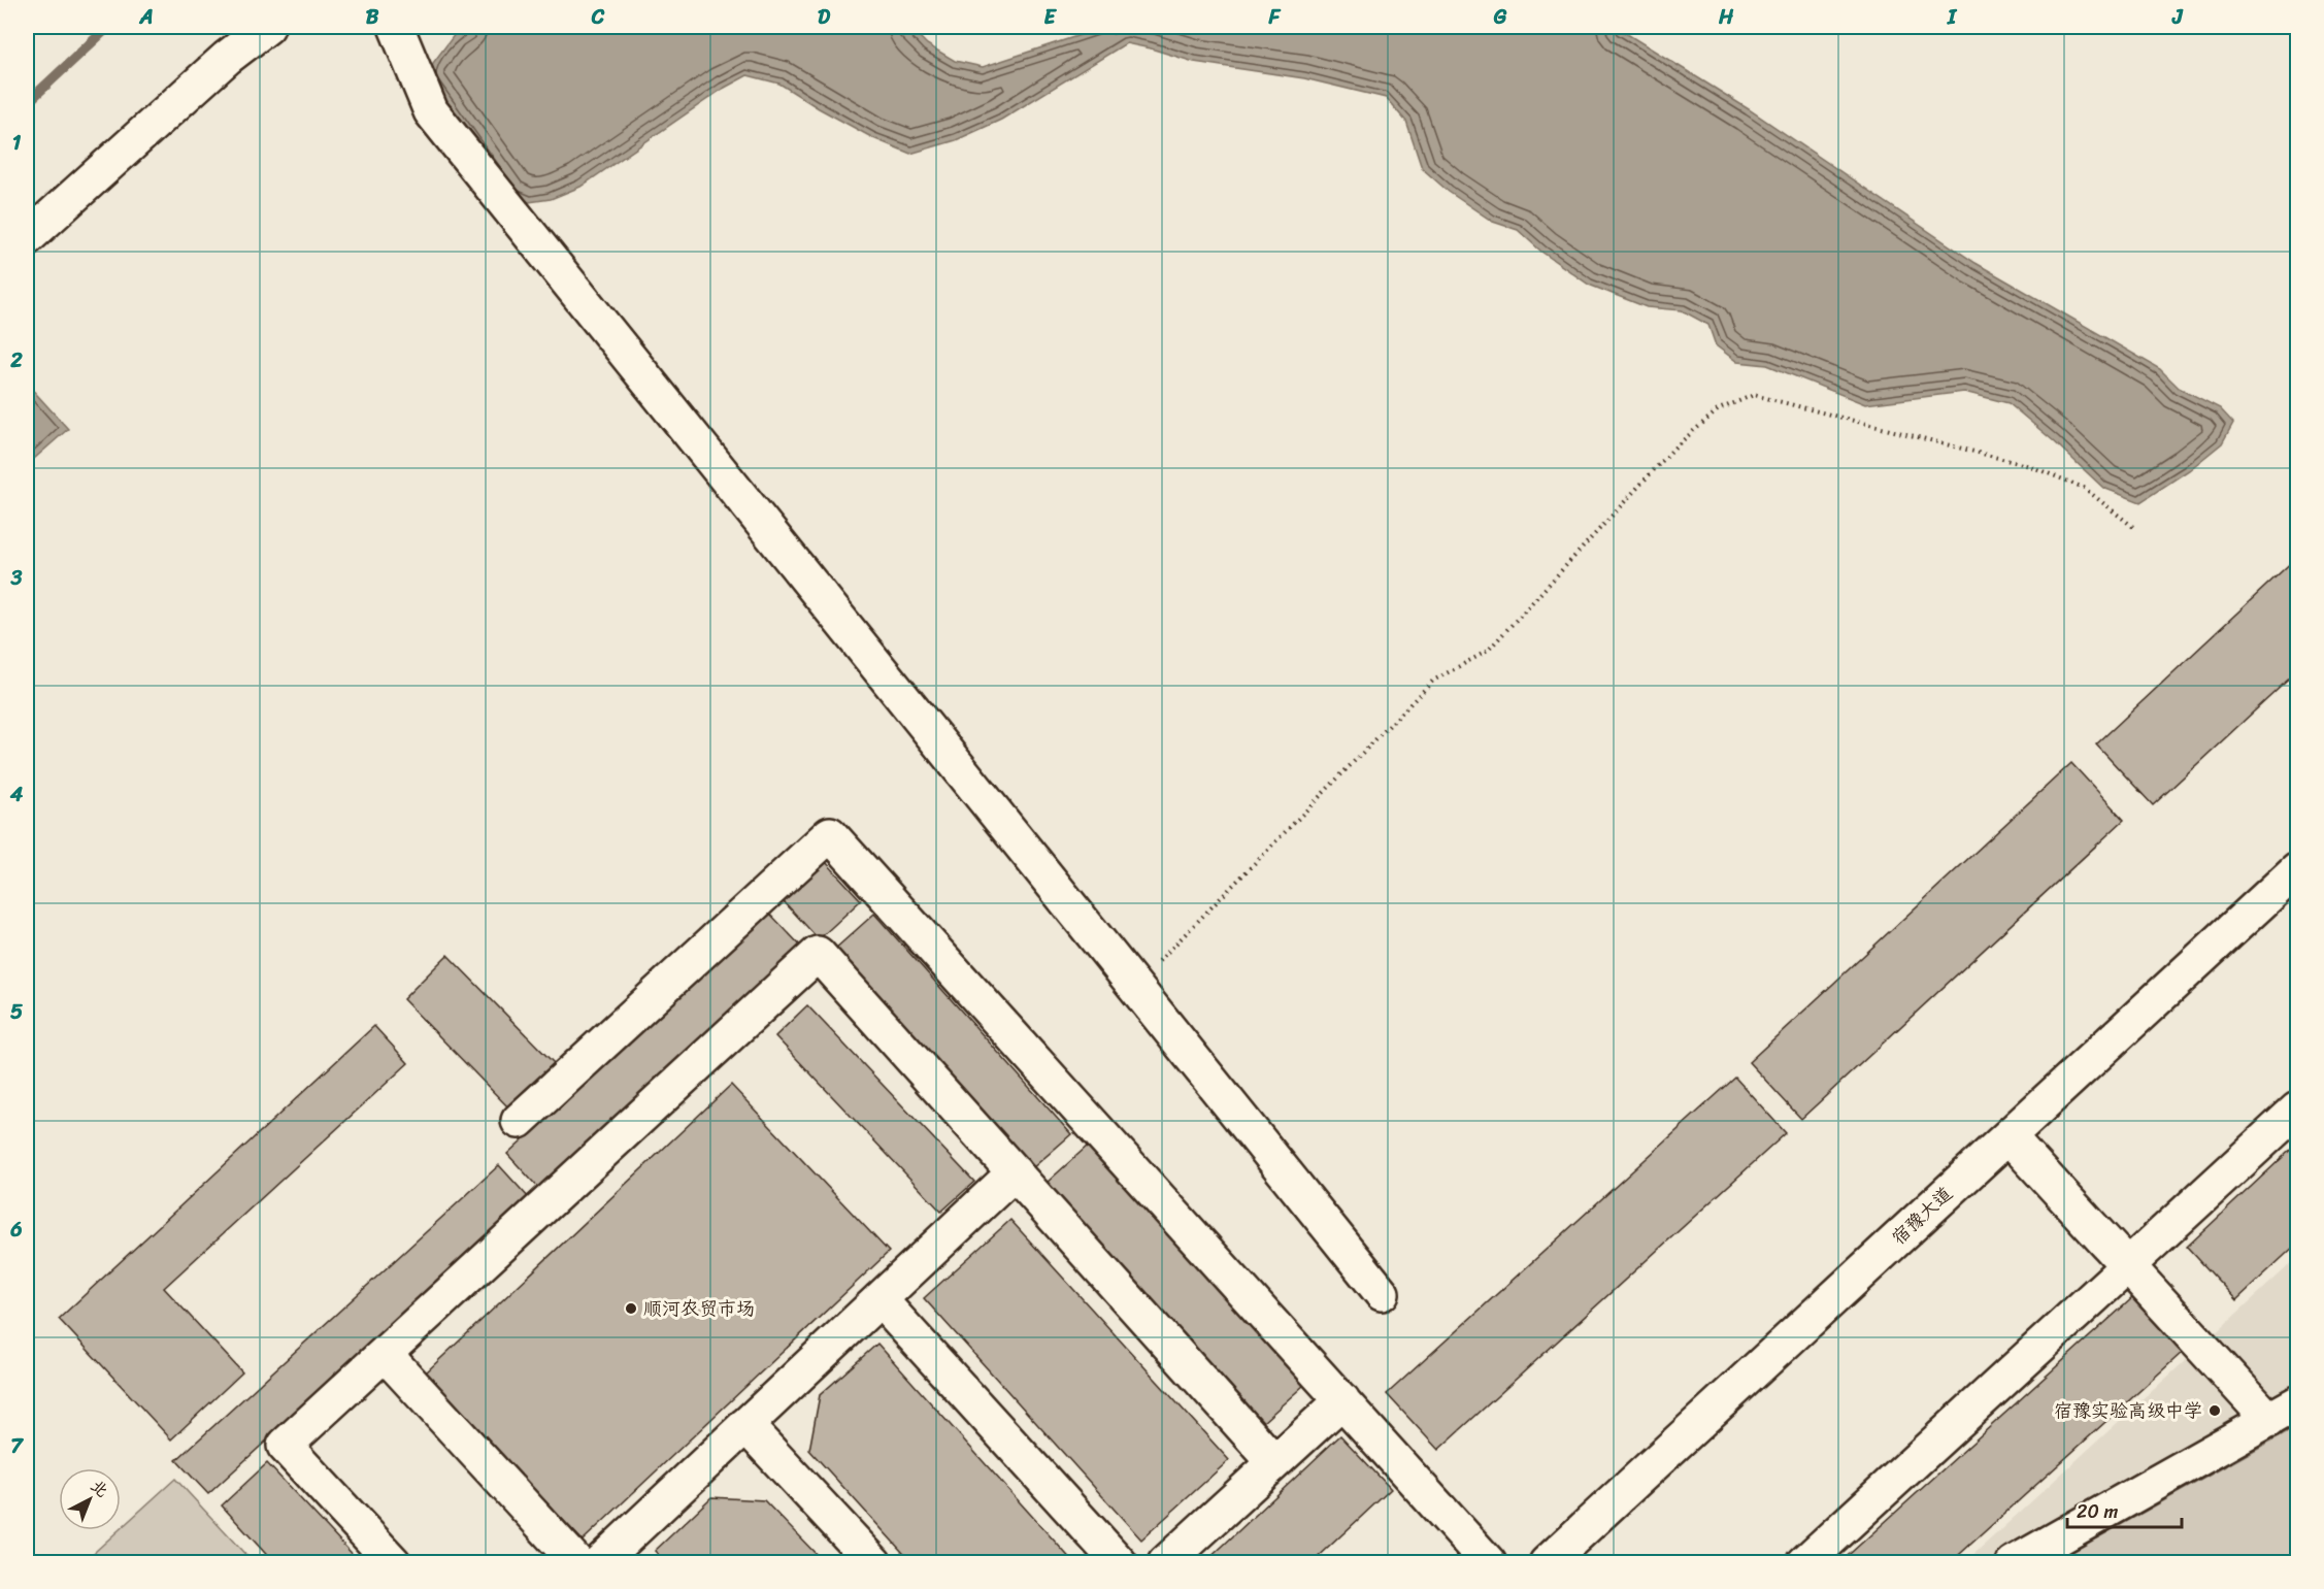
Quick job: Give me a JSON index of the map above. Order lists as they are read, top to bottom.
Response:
{
  "streets": {
    "street": ["宿豫大道"]
  },
  "places": ["顺河农贸市场", "宿豫实验高级中学"],
  "scale_bar": "20 m",
  "north": "top right",
  "grid": {
    "columns": [
      "A",
      "B",
      "C",
      "D",
      "E",
      "F",
      "G",
      "H",
      "I",
      "J"
    ],
    "rows": [
      "1",
      "2",
      "3",
      "4",
      "5",
      "6",
      "7"
    ]
  }
}
